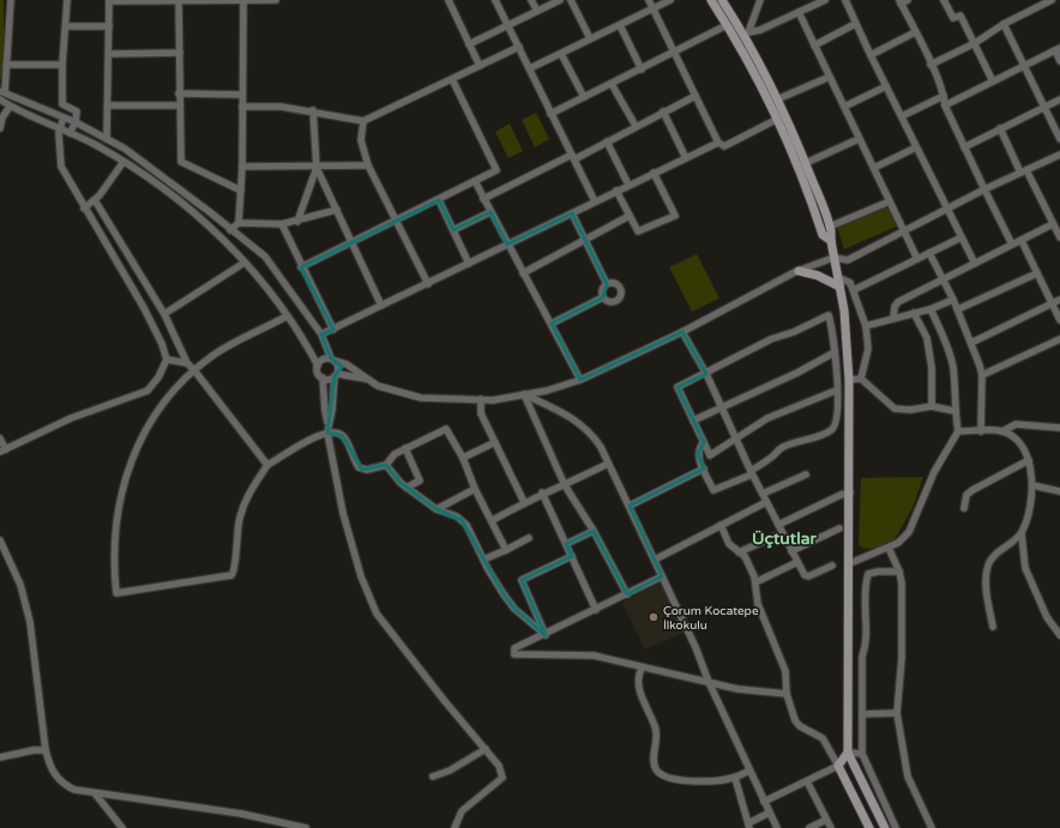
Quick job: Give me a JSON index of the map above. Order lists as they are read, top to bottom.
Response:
{
  "districts": ["Üçtutlar"],
  "places": ["Çorum Kocatepe İlkokulu"]
}
